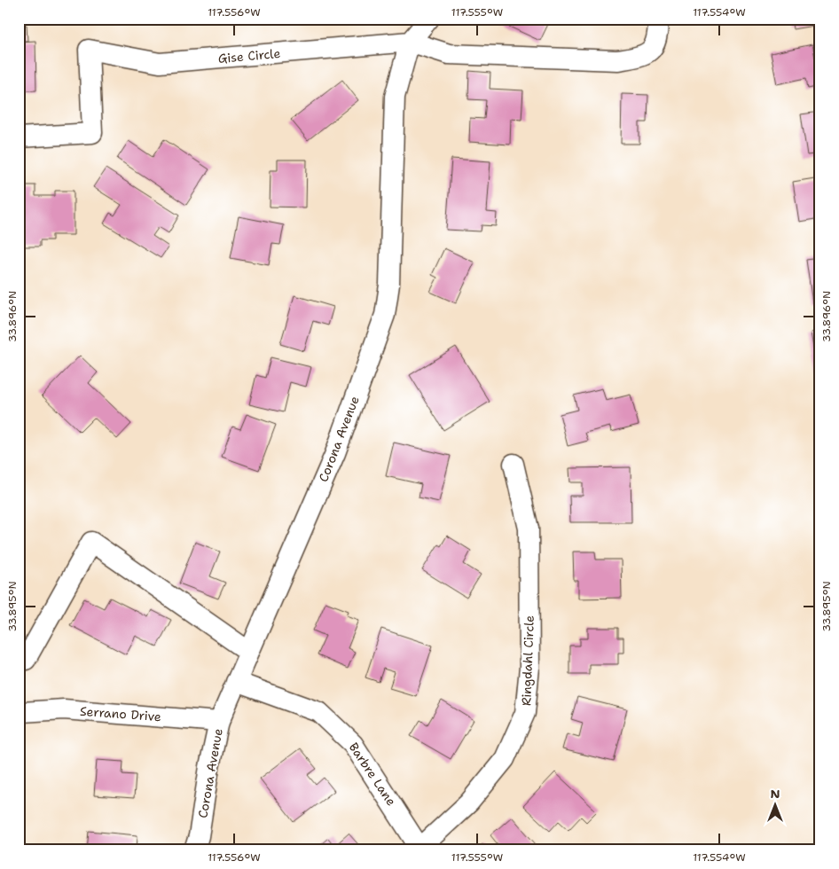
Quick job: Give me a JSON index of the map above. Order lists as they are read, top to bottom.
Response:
{
  "streets": {
    "street": [
      "Gise Circle",
      "Corona Avenue",
      "Ringdahl Circle",
      "Serrano Drive",
      "Barbre Lane"
    ]
  },
  "crossings": [
    ["Gise Circle", "Corona Avenue"],
    ["Corona Avenue", "Serrano Drive"],
    ["Corona Avenue", "Barbre Lane"],
    ["Ringdahl Circle", "Barbre Lane"]
  ],
  "north": "top",
  "coordinates": [
    "117.556°W",
    "117.555°W",
    "117.554°W",
    "33.896°N",
    "33.895°N"
  ]
}
